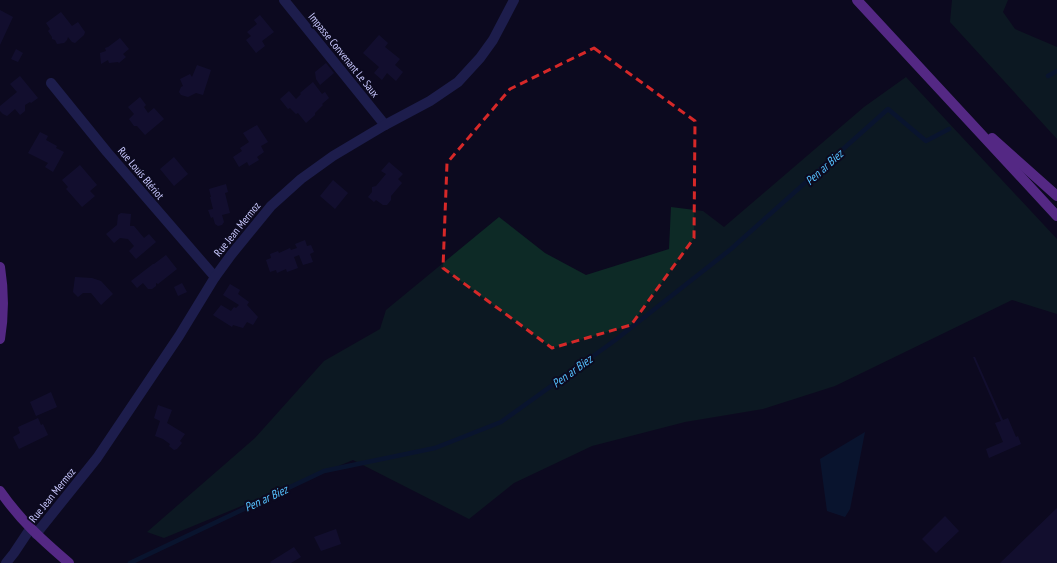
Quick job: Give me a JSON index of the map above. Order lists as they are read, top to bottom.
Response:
{
  "streets": {
    "street": ["Impasse Convenant Le Saux", "Rue Louis Blériot", "Rue Jean Mermoz"]
  },
  "crossings": [
    ["Impasse Convenant Le Saux", "Rue Jean Mermoz"],
    ["Rue Louis Blériot", "Rue Jean Mermoz"]
  ],
  "water": ["Pen ar Biez"]
}
